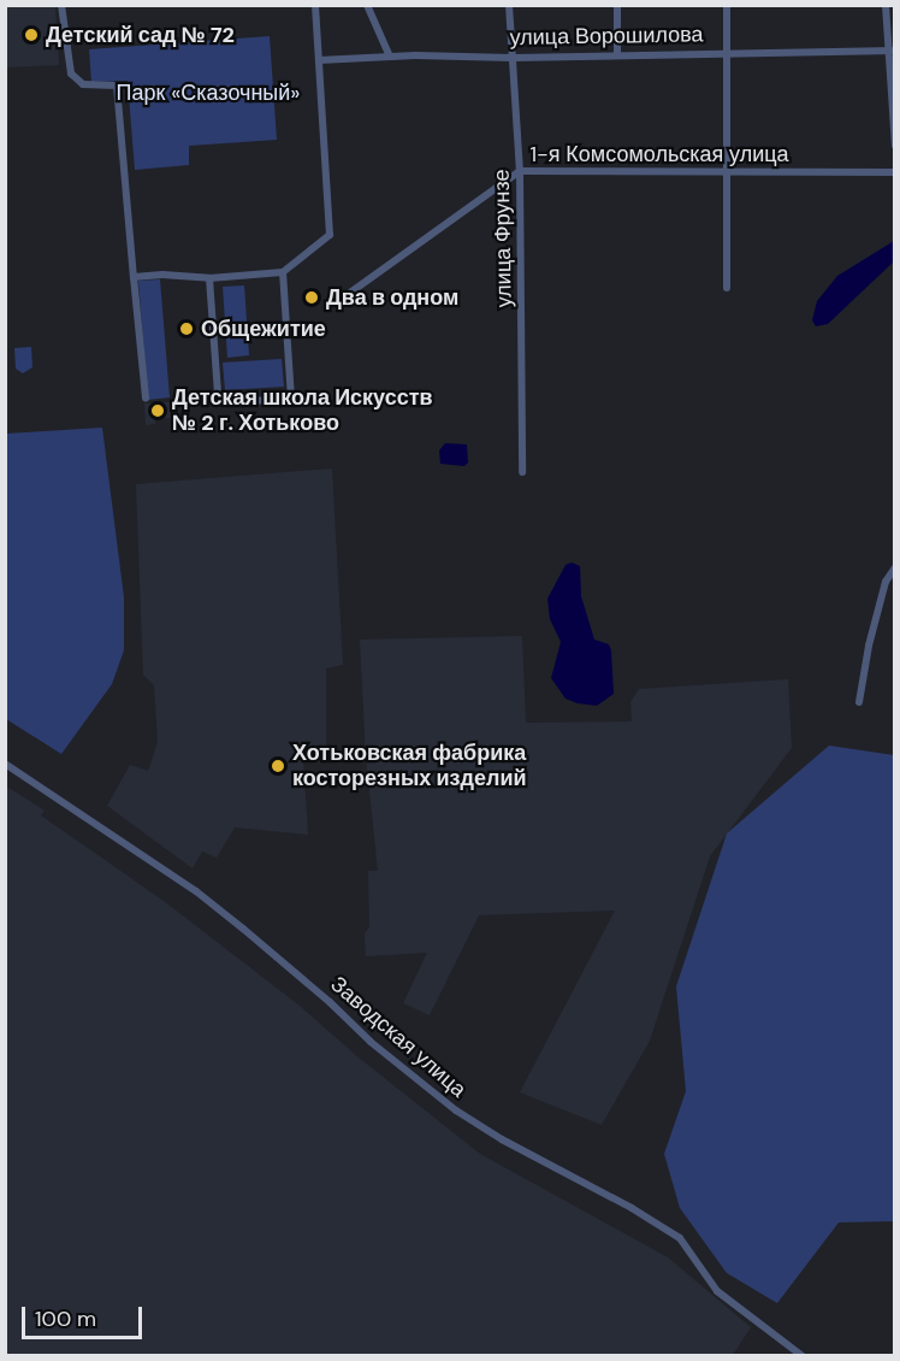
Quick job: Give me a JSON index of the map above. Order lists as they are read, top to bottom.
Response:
{
  "streets": {
    "street": [
      "улица Ворошилова",
      "1-я Комсомольская улица",
      "улица Фрунзе",
      "Заводская улица"
    ]
  },
  "crossings": [
    ["улица Ворошилова", "улица Фрунзе"],
    ["1-я Комсомольская улица", "улица Фрунзе"]
  ],
  "parks": ["Парк «Сказочный»"],
  "places": [
    "Детский сад № 72",
    "Два в одном",
    "Общежитие",
    "Детская школа Искусств № 2 г. Хотьково",
    "Хотьковская фабрика косторезных изделий"
  ],
  "scale_bar": "100 m"
}
